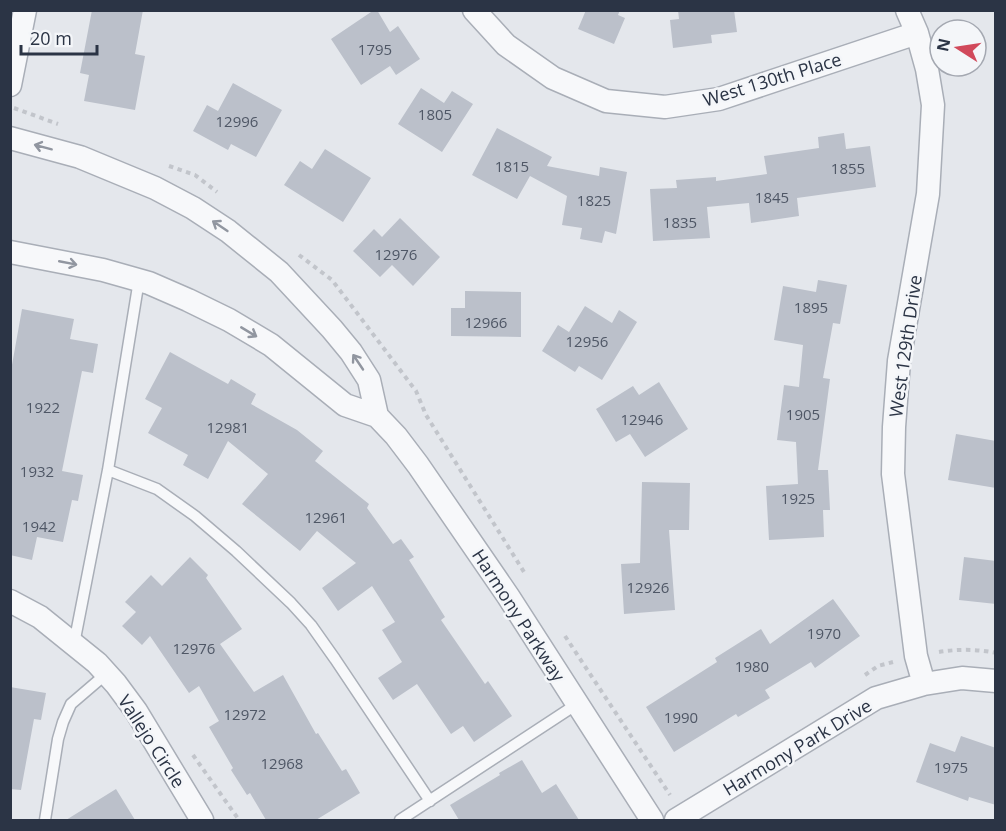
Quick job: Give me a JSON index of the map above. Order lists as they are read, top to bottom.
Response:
{
  "streets": {
    "street": [
      "West 130th Place",
      "West 129th Drive",
      "Harmony Parkway",
      "Vallejo Circle",
      "Harmony Park Drive"
    ]
  },
  "crossings": [
    ["West 130th Place", "West 129th Drive"],
    ["West 129th Drive", "Harmony Park Drive"]
  ],
  "house_numbers": [
    "1795",
    "1805",
    "12996",
    "1815",
    "1855",
    "1845",
    "1825",
    "1835",
    "12976",
    "1895",
    "12966",
    "12956",
    "1922",
    "1905",
    "12946",
    "12981",
    "1932",
    "1925",
    "12961",
    "1942",
    "12926",
    "1970",
    "12976",
    "1980",
    "12972",
    "1990",
    "12968",
    "1975"
  ],
  "scale_bar": "20 m",
  "north": "left"
}
